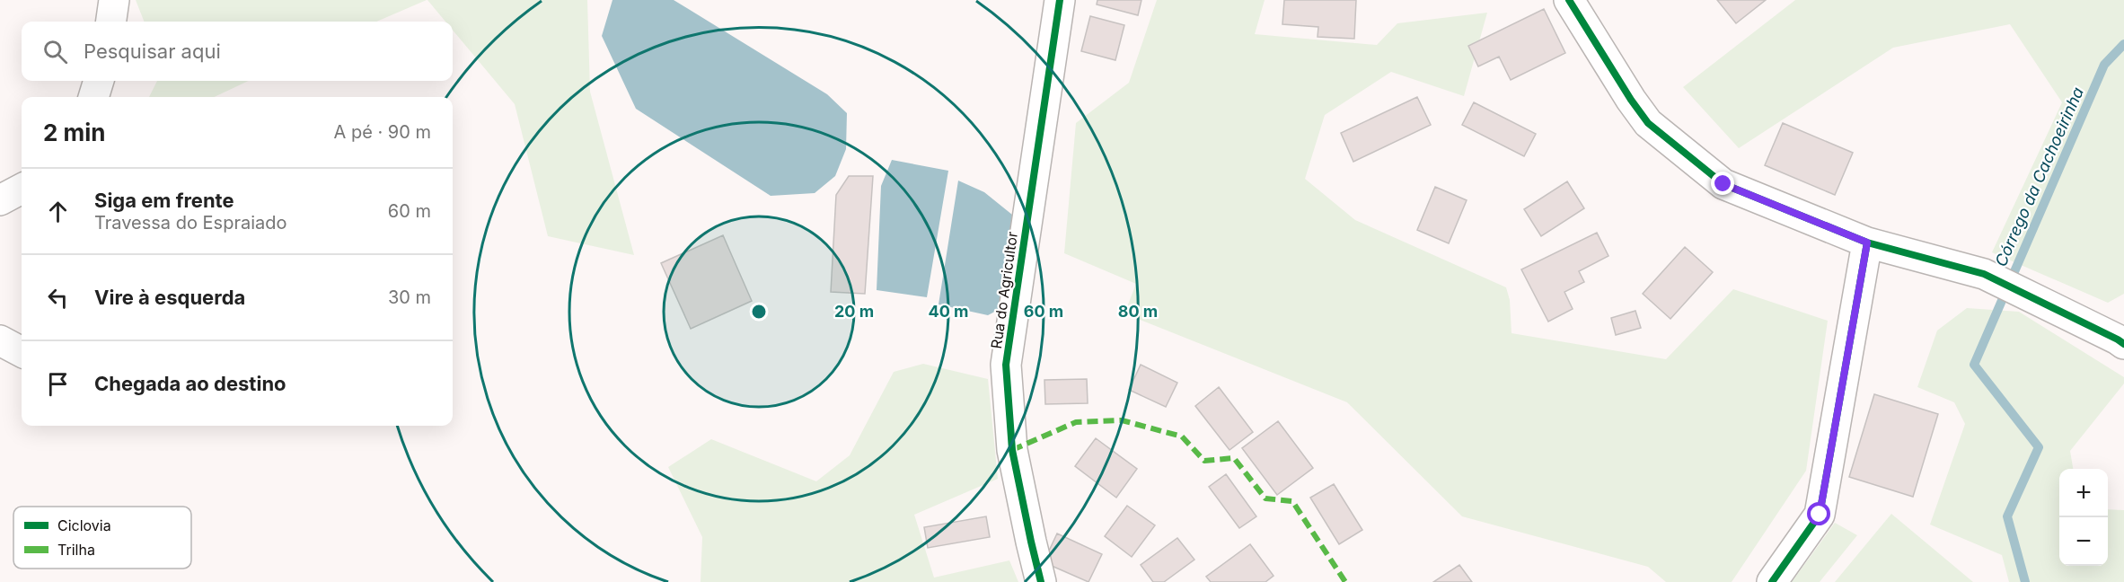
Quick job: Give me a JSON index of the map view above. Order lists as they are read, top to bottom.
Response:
{
  "streets": {
    "street": ["Rua do Agricultor"]
  },
  "water": ["Córrego da Cachoeirinha"],
  "legend": ["Ciclovia", "Trilha"],
  "page": {
    "search": "Pesquisar aqui",
    "heading": ["2 min", "A pé · 90 m"],
    "list": [
      ["Siga em frente", "Travessa do Espraiado", "60 m"],
      ["Vire à esquerda", "30 m"],
      "Chegada ao destino"
    ],
    "map_buttons": ["+", "−"]
  },
  "rings": [
    "20 m",
    "40 m",
    "60 m",
    "80 m"
  ]
}
